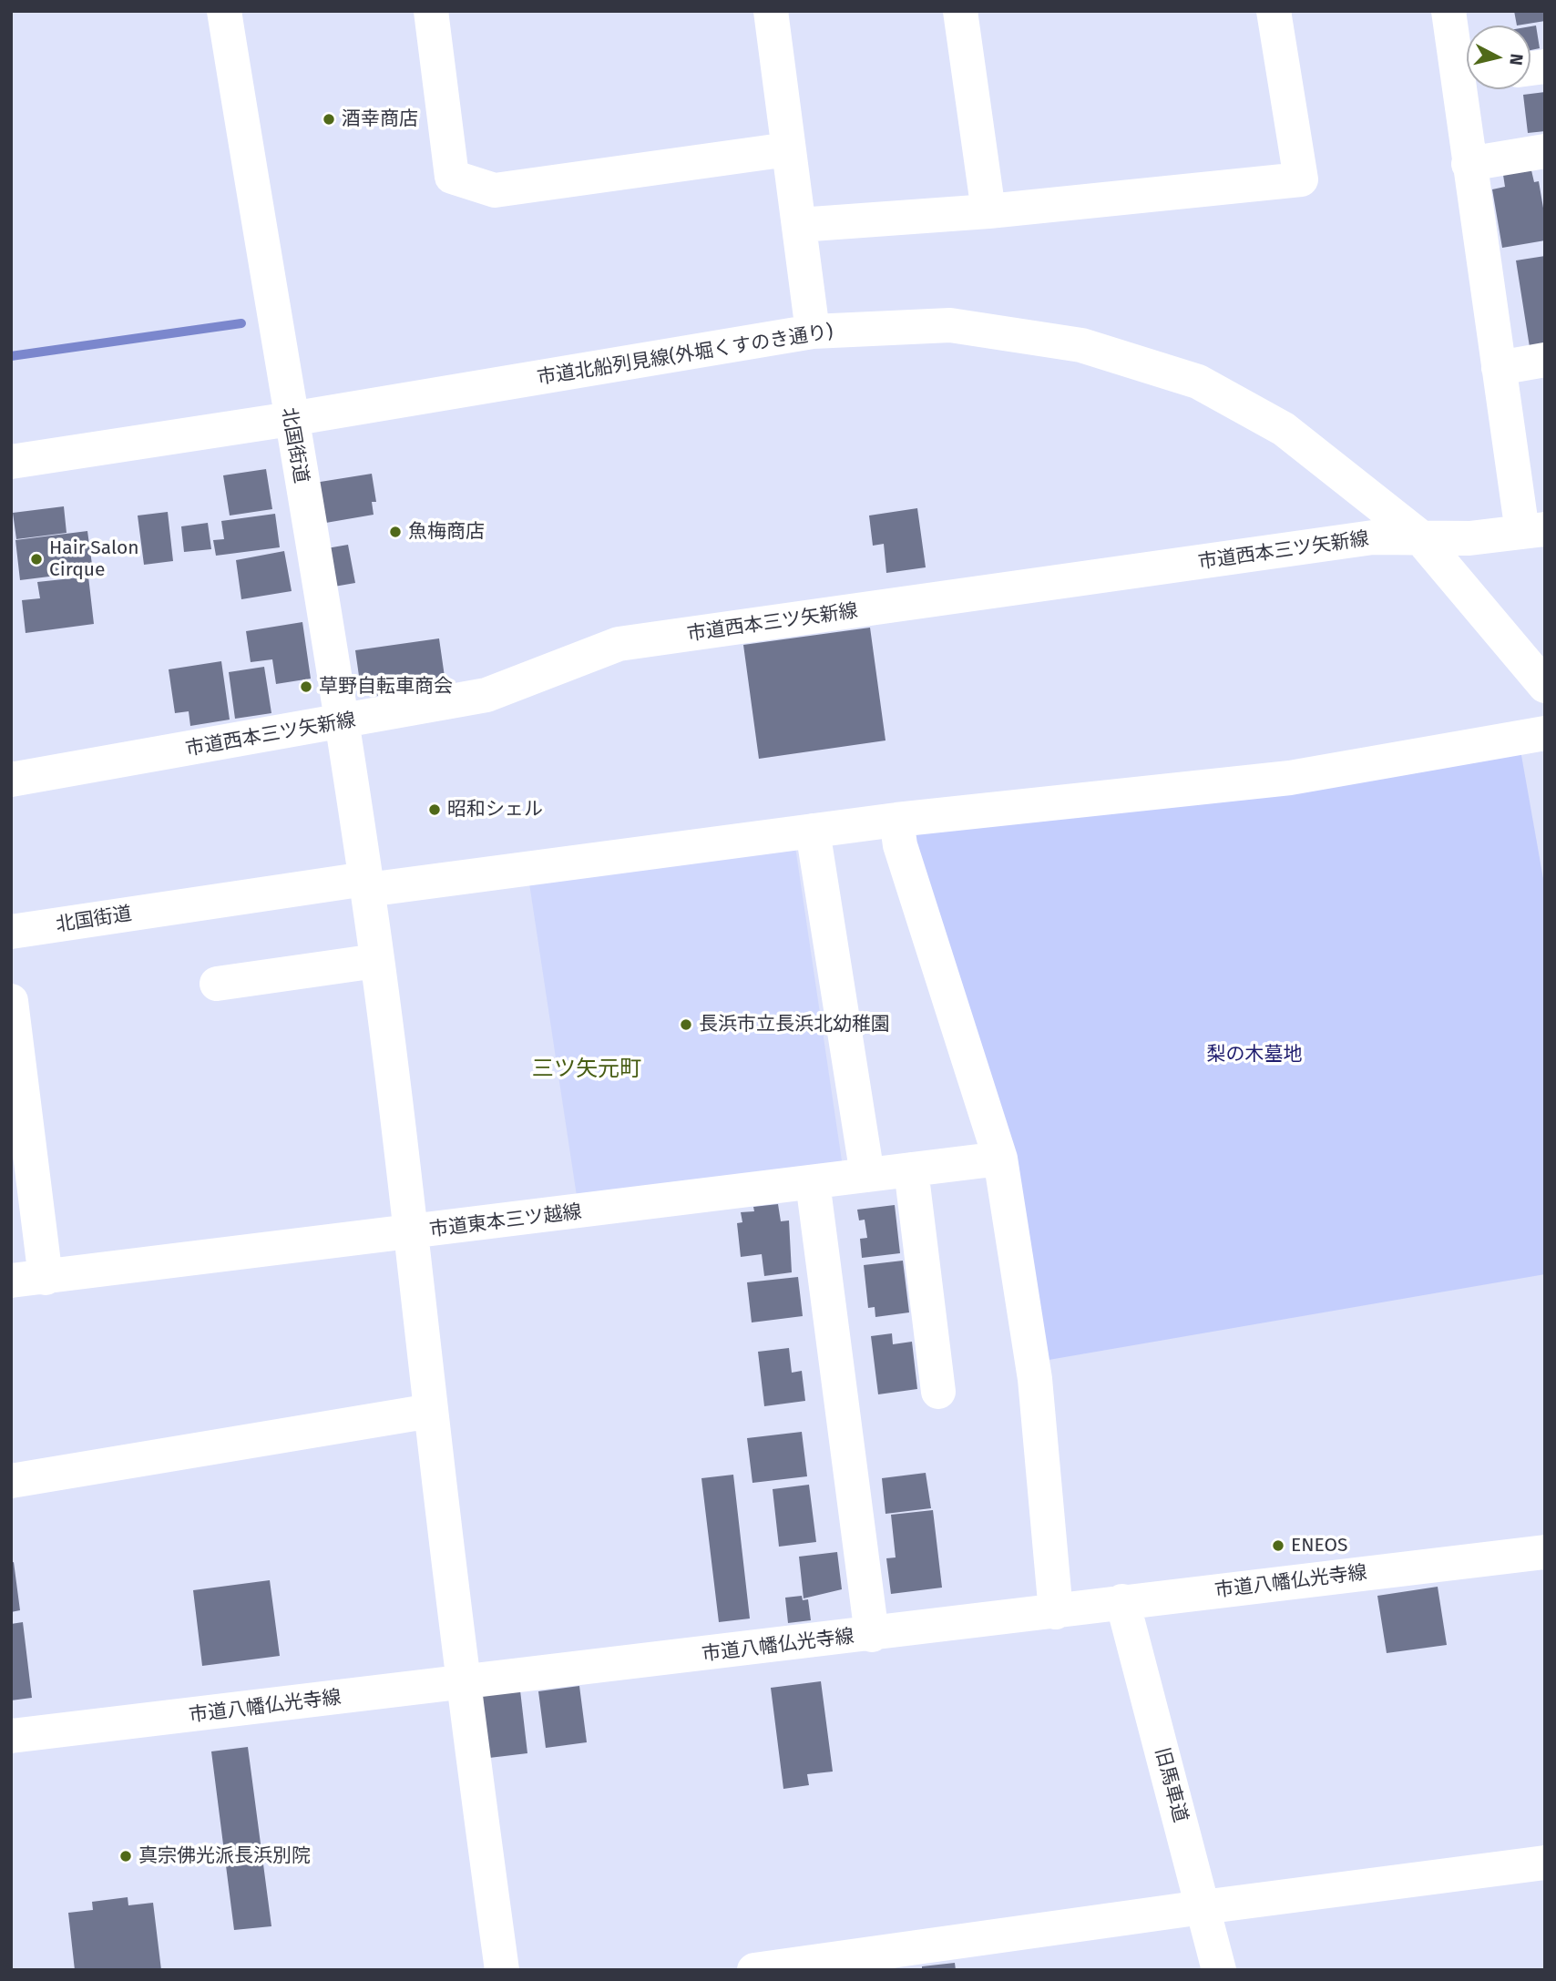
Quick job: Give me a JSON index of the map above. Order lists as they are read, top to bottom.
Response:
{
  "streets": {
    "street": [
      "市道北船列見線(外堀くすのき通り)",
      "北国街道",
      "市道西本三ツ矢新線",
      "市道東本三ツ越線",
      "市道八幡仏光寺線",
      "旧馬車道"
    ]
  },
  "crossings": [
    ["市道北船列見線(外堀くすのき通り)", "北国街道"],
    ["市道北船列見線(外堀くすのき通り)", "市道西本三ツ矢新線"],
    ["北国街道", "市道西本三ツ矢新線"],
    ["市道八幡仏光寺線", "旧馬車道"]
  ],
  "districts": ["三ツ矢元町"],
  "parks": ["梨の木墓地"],
  "places": [
    "酒幸商店",
    "魚梅商店",
    "Hair Salon Cirque",
    "草野自転車商会",
    "昭和シェル",
    "長浜市立長浜北幼稚園",
    "ENEOS",
    "真宗佛光派長浜別院"
  ],
  "north": "right"
}
